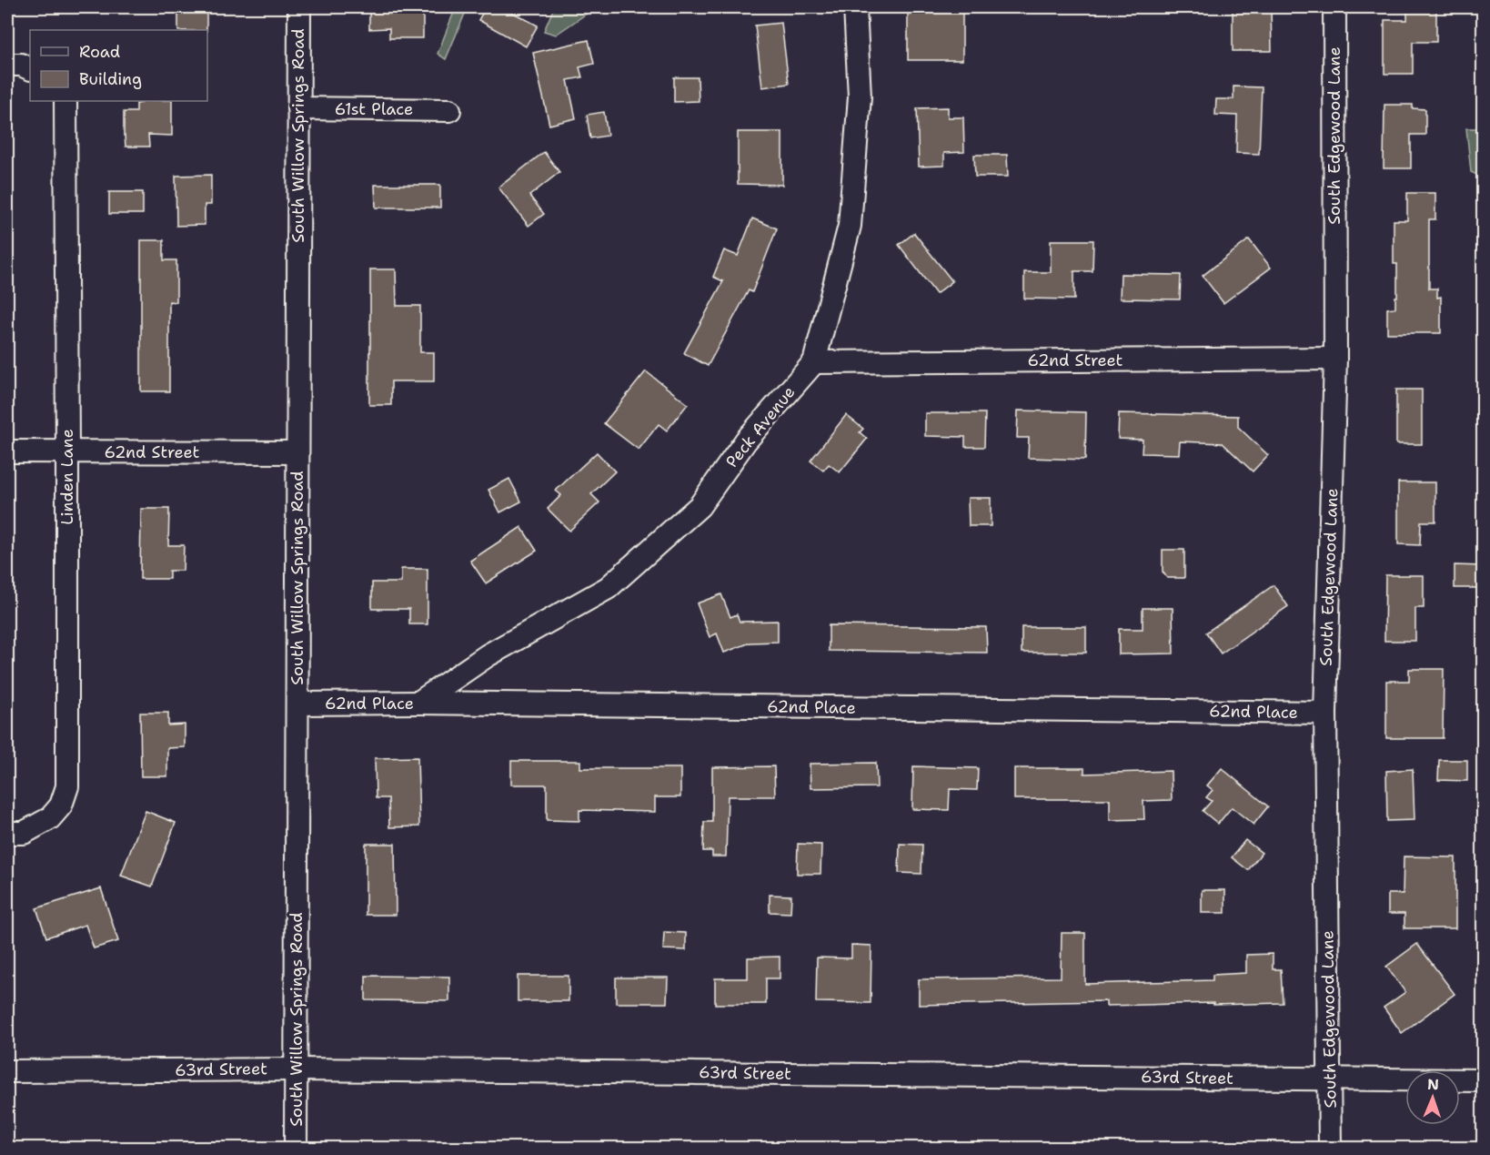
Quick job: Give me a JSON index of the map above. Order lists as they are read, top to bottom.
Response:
{
  "streets": {
    "street": [
      "61st Place",
      "South Willow Springs Road",
      "South Edgewood Lane",
      "62nd Street",
      "Peck Avenue",
      "Linden Lane",
      "62nd Place",
      "63rd Street"
    ]
  },
  "crossings": [
    ["61st Place", "South Willow Springs Road"],
    ["South Willow Springs Road", "62nd Street"],
    ["South Willow Springs Road", "62nd Place"],
    ["South Willow Springs Road", "63rd Street"],
    ["South Edgewood Lane", "62nd Street"],
    ["South Edgewood Lane", "62nd Place"],
    ["South Edgewood Lane", "63rd Street"],
    ["62nd Street", "Peck Avenue"],
    ["62nd Street", "Linden Lane"],
    ["Peck Avenue", "62nd Place"]
  ],
  "legend": ["Road", "Building"],
  "north": "top"
}
